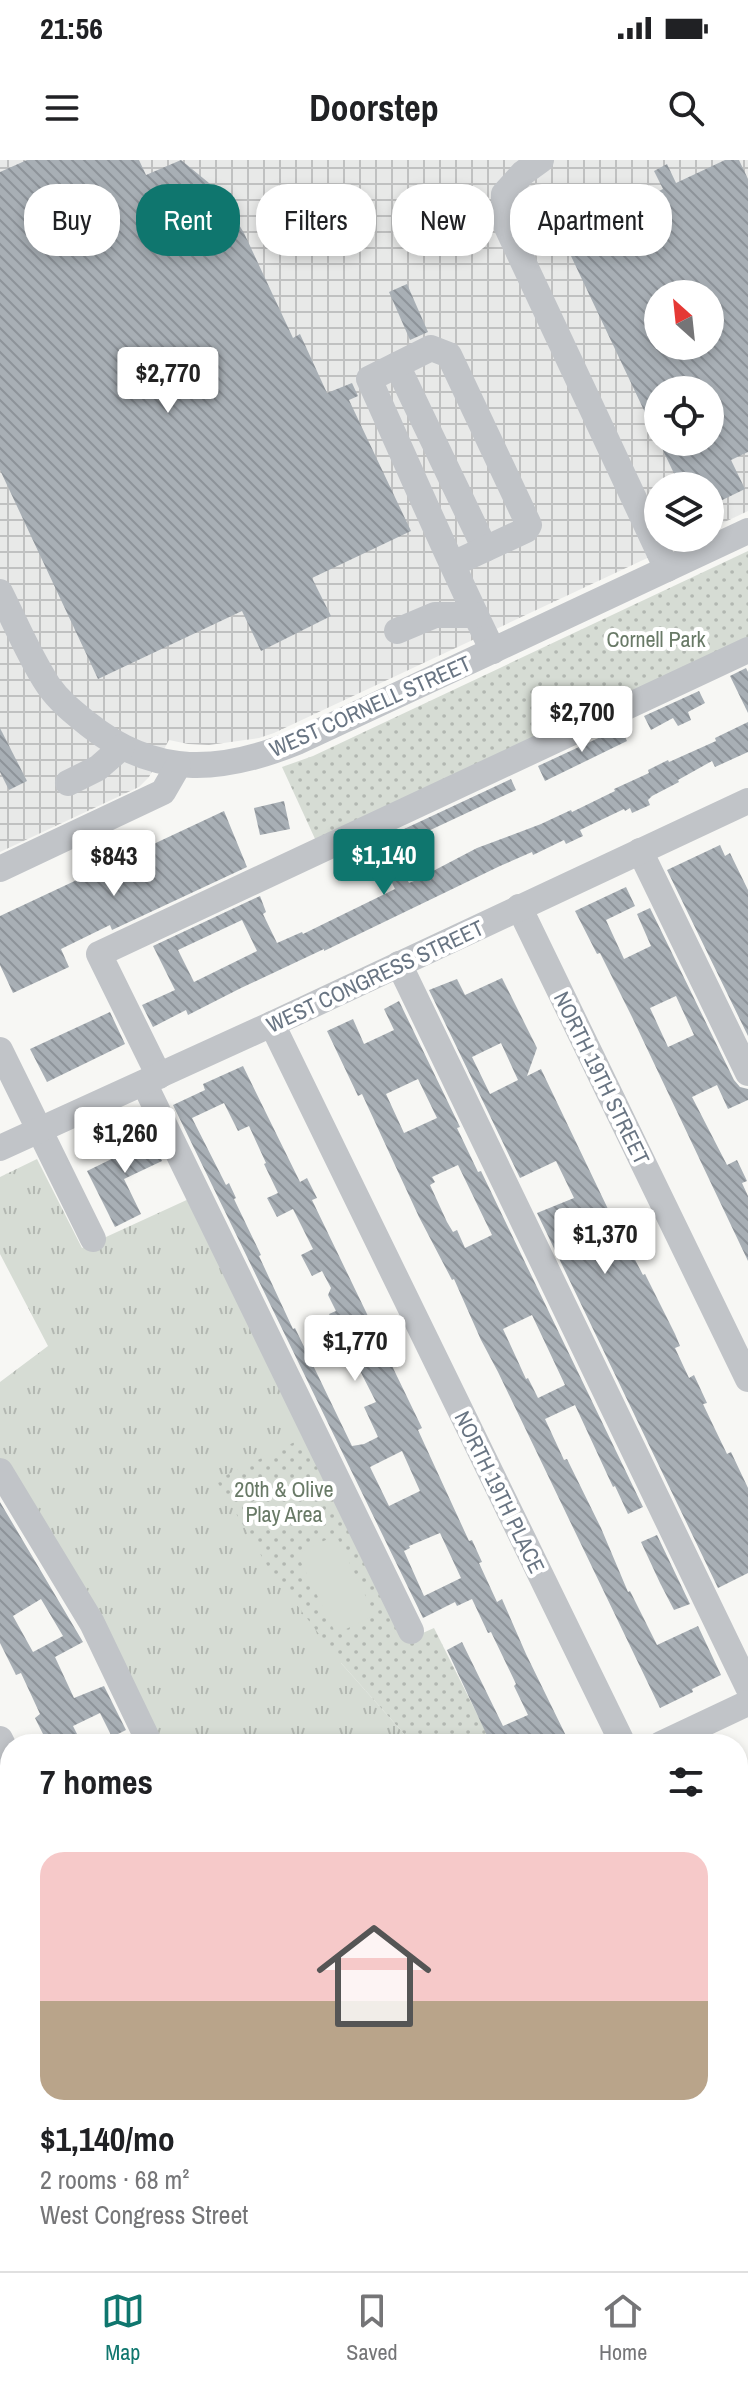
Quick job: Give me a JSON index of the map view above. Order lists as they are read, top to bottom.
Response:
{
  "streets": {
    "street": [
      "WEST CORNELL STREET",
      "WEST CONGRESS STREET",
      "NORTH 19TH STREET",
      "NORTH 19TH PLACE"
    ]
  },
  "crossings": [
    ["WEST CONGRESS STREET", "NORTH 19TH STREET"],
    ["WEST CONGRESS STREET", "NORTH 19TH PLACE"]
  ],
  "parks": ["Cornell Park", "20th & Olive Play Area"],
  "north": "top left",
  "page": {
    "status": "21:56",
    "header": "Doorstep",
    "chip": [
      "Buy",
      "Rent",
      "Filters",
      "New",
      "Apartment"
    ],
    "price": [
      "$2,770",
      "$2,700",
      "$1,140",
      "$843",
      "$1,260",
      "$1,370",
      "$1,770"
    ],
    "heading": "7 homes",
    "list": [
      {
        "name": "$1,140/mo",
        "note": "2 rooms · 68 m² · West Congress Street"
      }
    ],
    "tabs": ["Map", "Saved", "Home"]
  }
}
